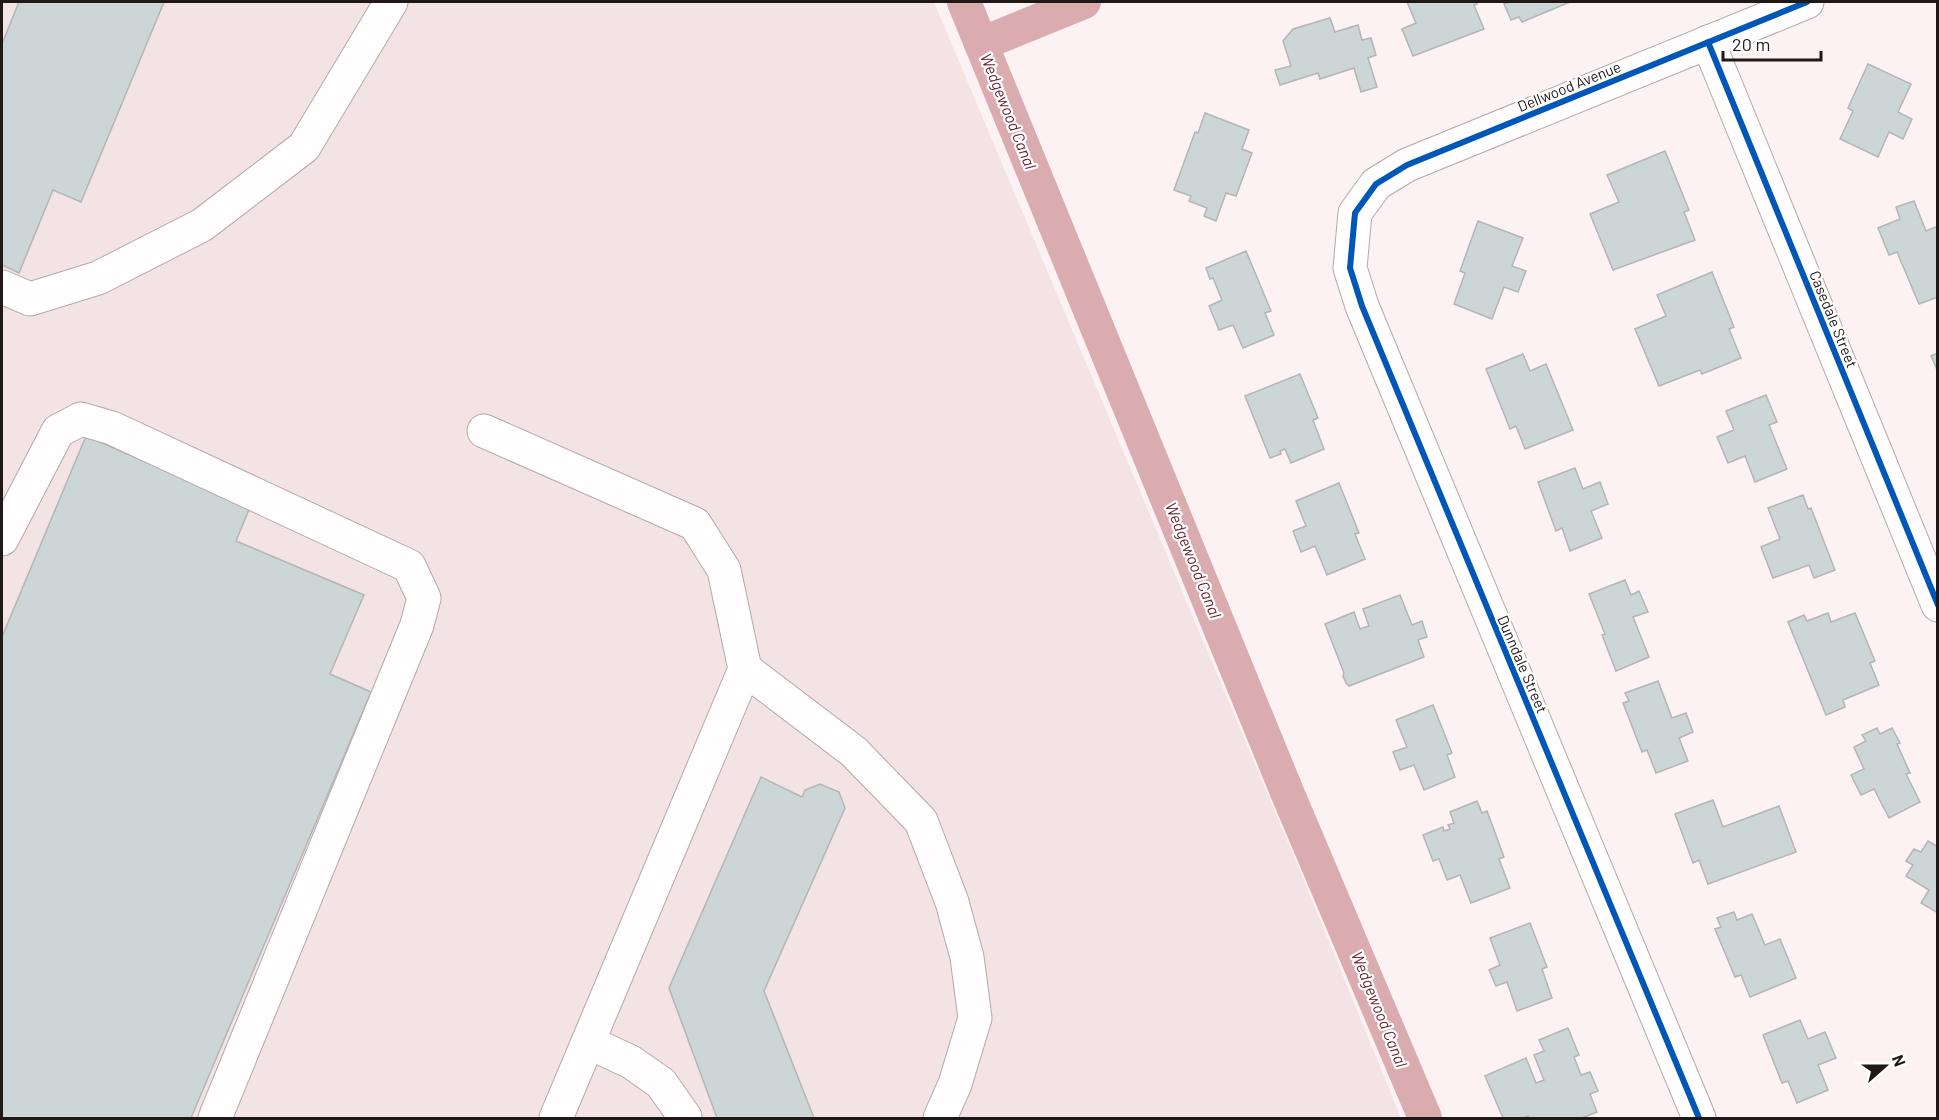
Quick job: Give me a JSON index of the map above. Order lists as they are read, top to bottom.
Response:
{
  "streets": {
    "street": ["Dellwood Avenue", "Casedale Street", "Dunndale Street"]
  },
  "crossings": [
    ["Dellwood Avenue", "Casedale Street"],
    ["Dellwood Avenue", "Dunndale Street"]
  ],
  "water": ["Wedgewood Canal"],
  "scale_bar": "20 m",
  "north": "right"
}
